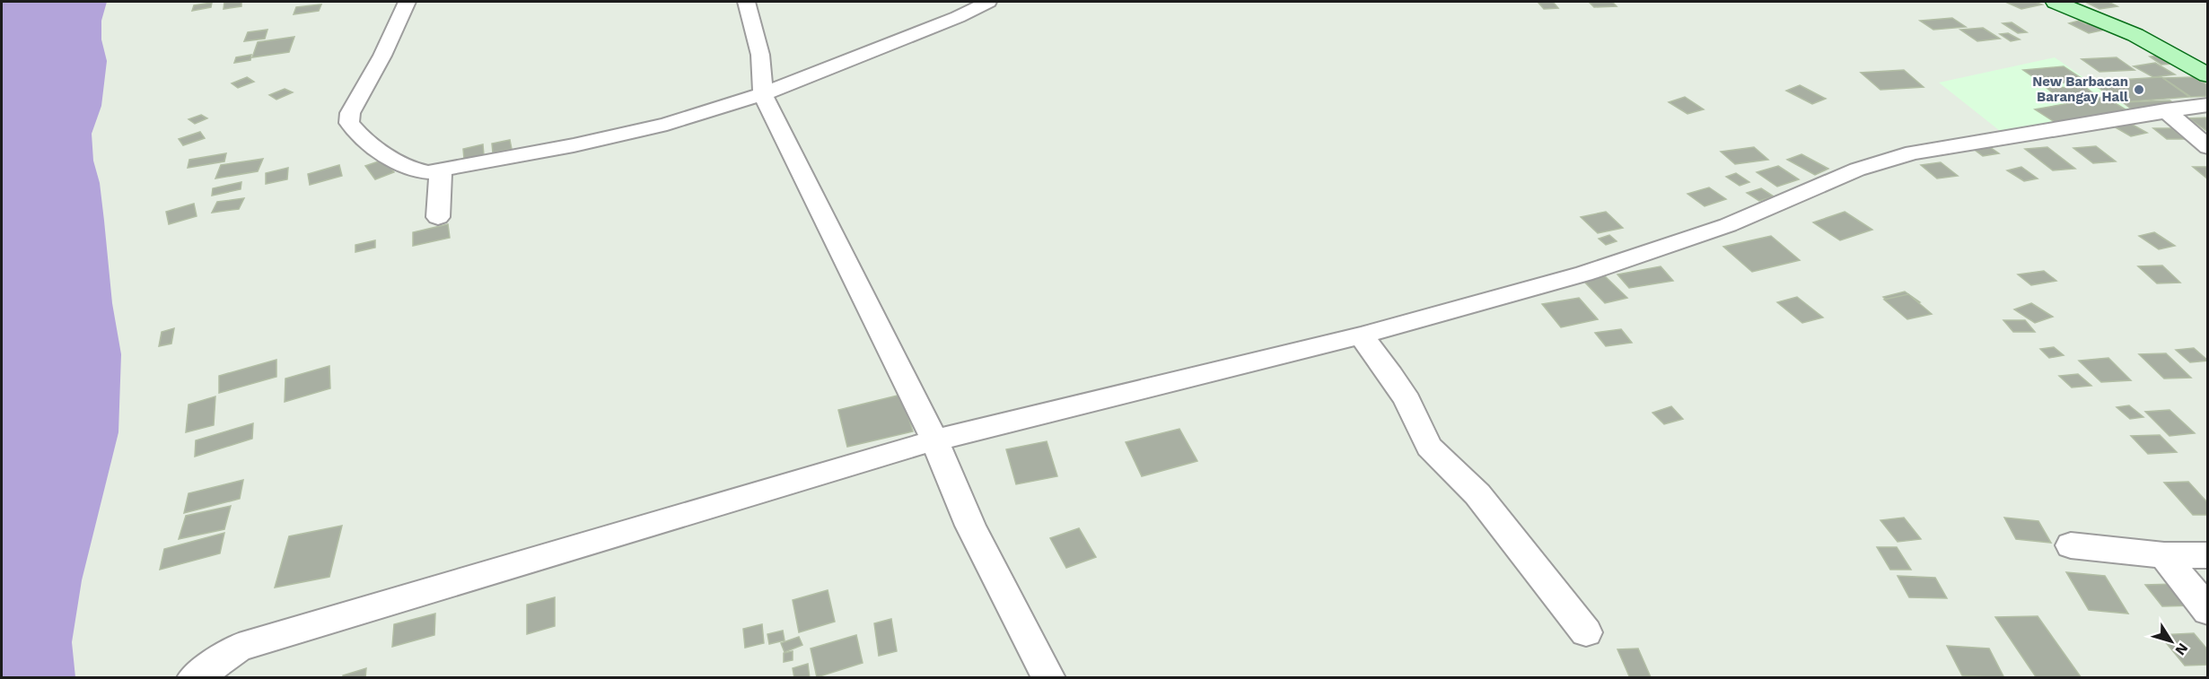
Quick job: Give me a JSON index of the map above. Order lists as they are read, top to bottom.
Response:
{
  "places": ["New Barbacan Barangay Hall"],
  "north": "bottom right"
}
